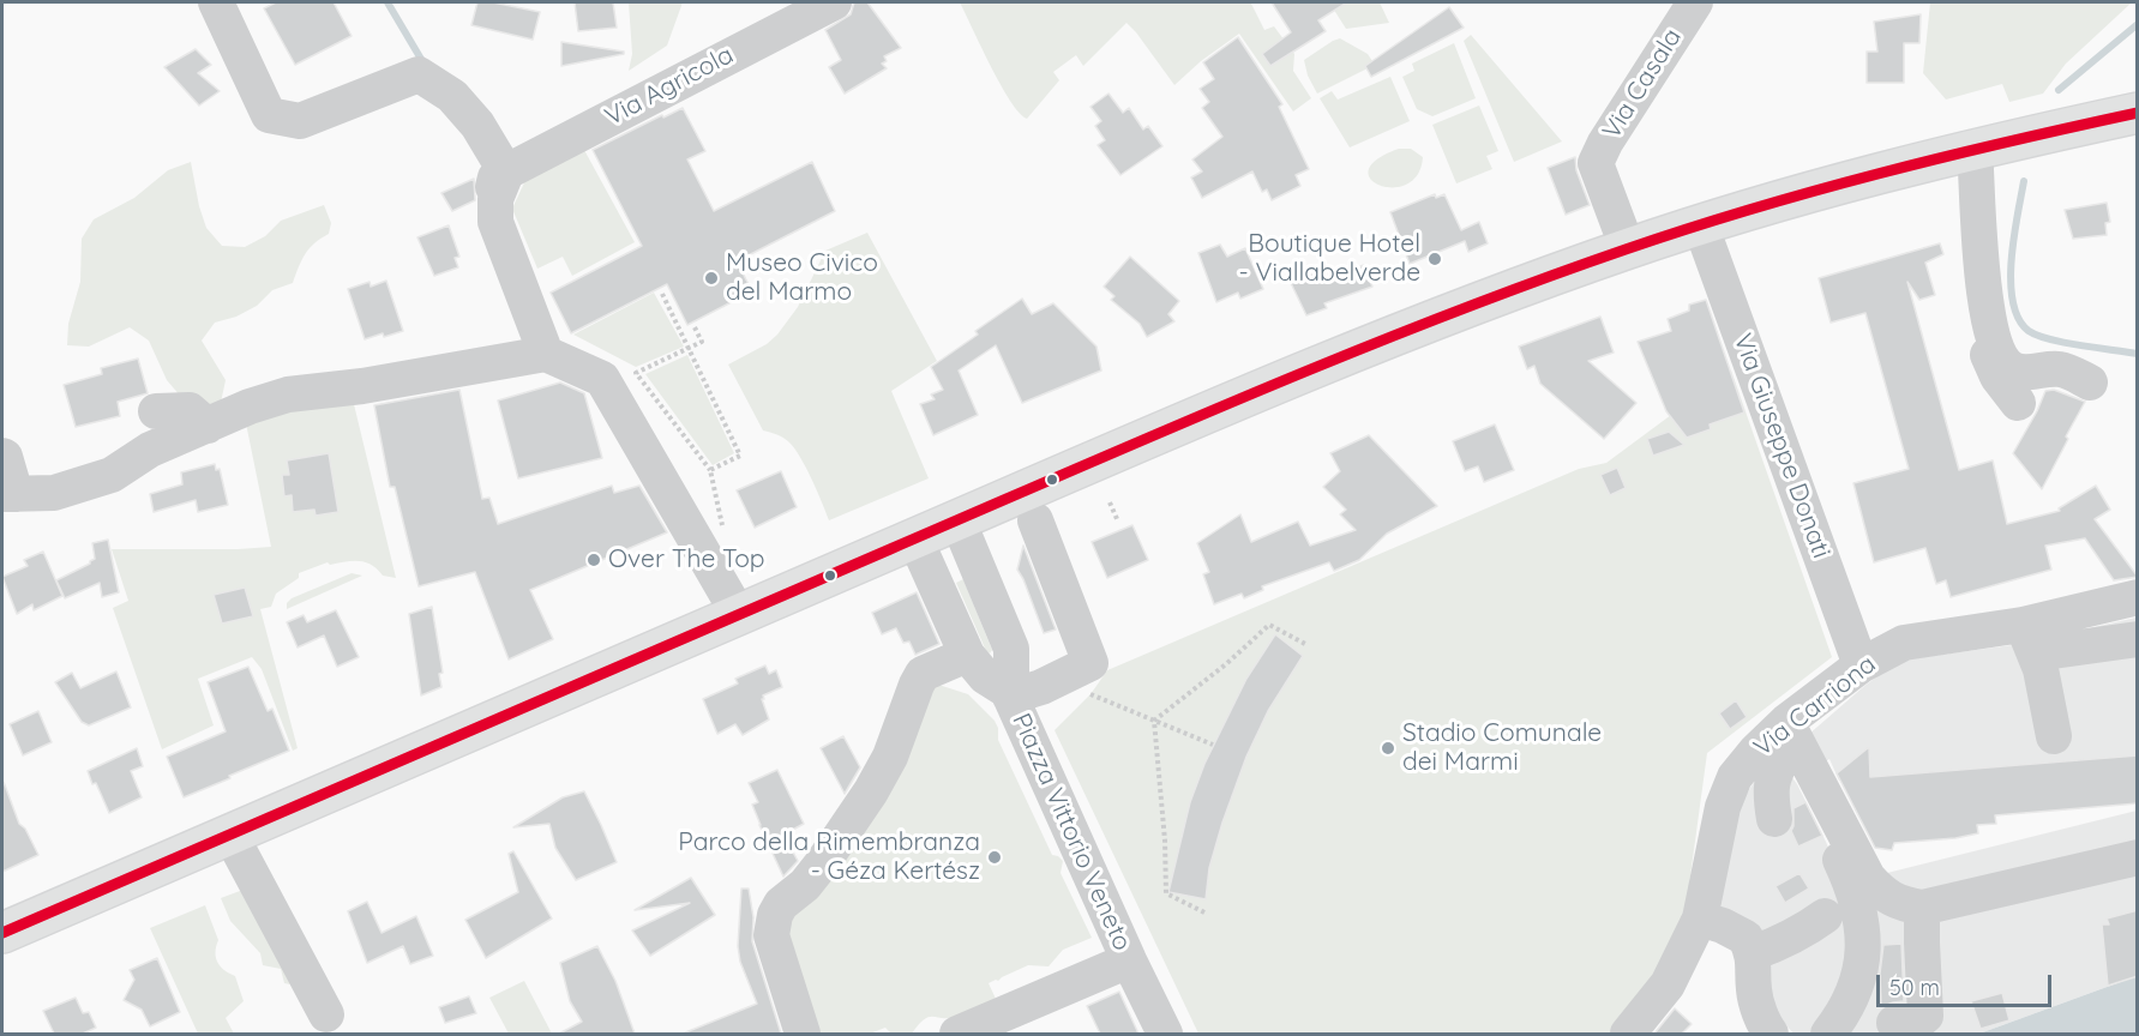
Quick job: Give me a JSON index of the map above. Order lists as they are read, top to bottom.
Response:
{
  "streets": {
    "street": [
      "Via Casala",
      "Via Agricola",
      "Via Giuseppe Donati",
      "Via Carriona",
      "Piazza Vittorio Veneto"
    ]
  },
  "crossings": [
    ["Via Giuseppe Donati", "Via Carriona"]
  ],
  "places": [
    "Boutique Hotel - Viallabelverde",
    "Museo Civico del Marmo",
    "Over The Top",
    "Stadio Comunale dei Marmi",
    "Parco della Rimembranza - Géza Kertész"
  ],
  "scale_bar": "50 m"
}
